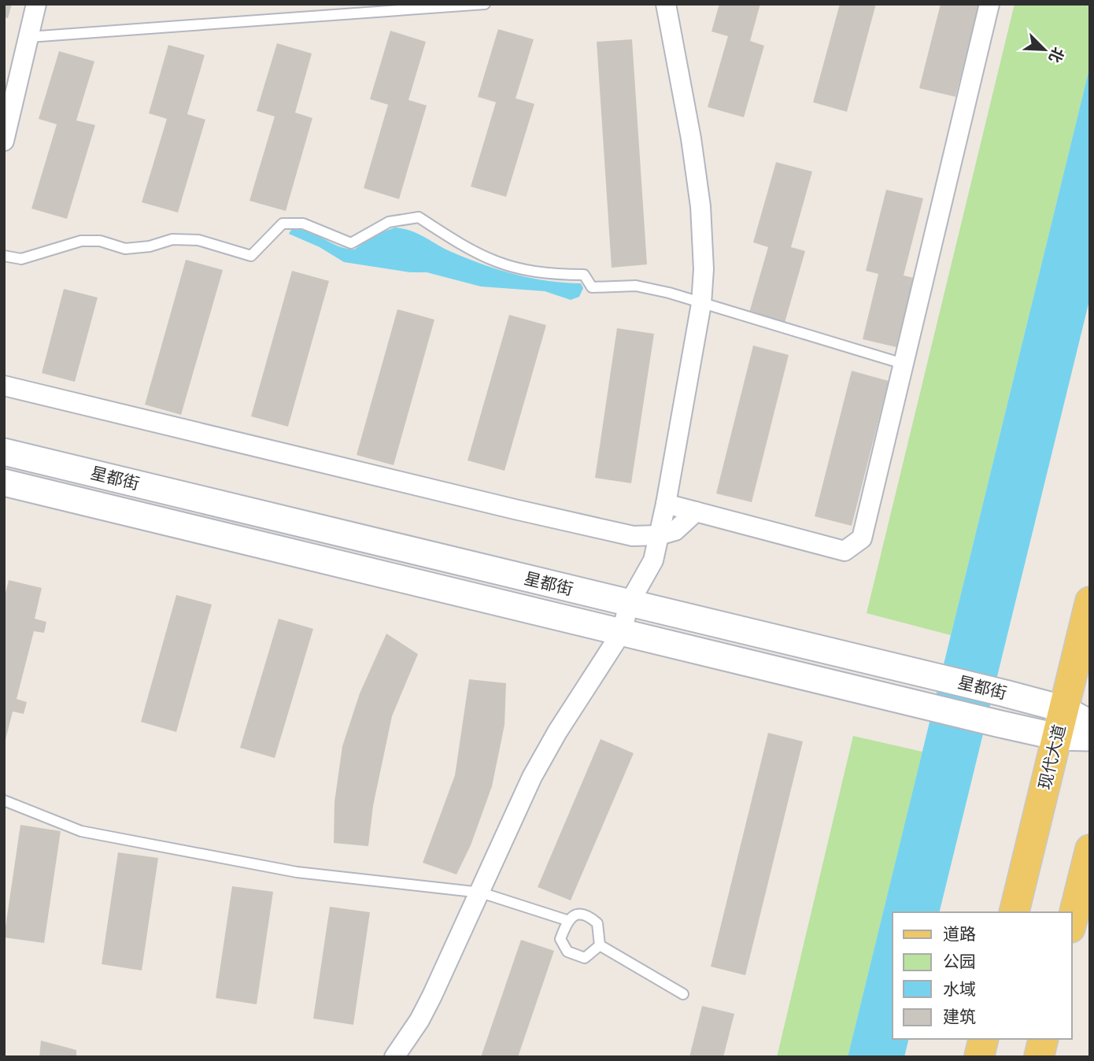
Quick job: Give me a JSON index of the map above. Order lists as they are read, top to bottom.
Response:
{
  "streets": {
    "main road": ["星都街", "现代大道"]
  },
  "crossings": [
    ["星都街", "现代大道"]
  ],
  "legend": [
    "道路",
    "公园",
    "水域",
    "建筑"
  ],
  "north": "bottom right"
}
